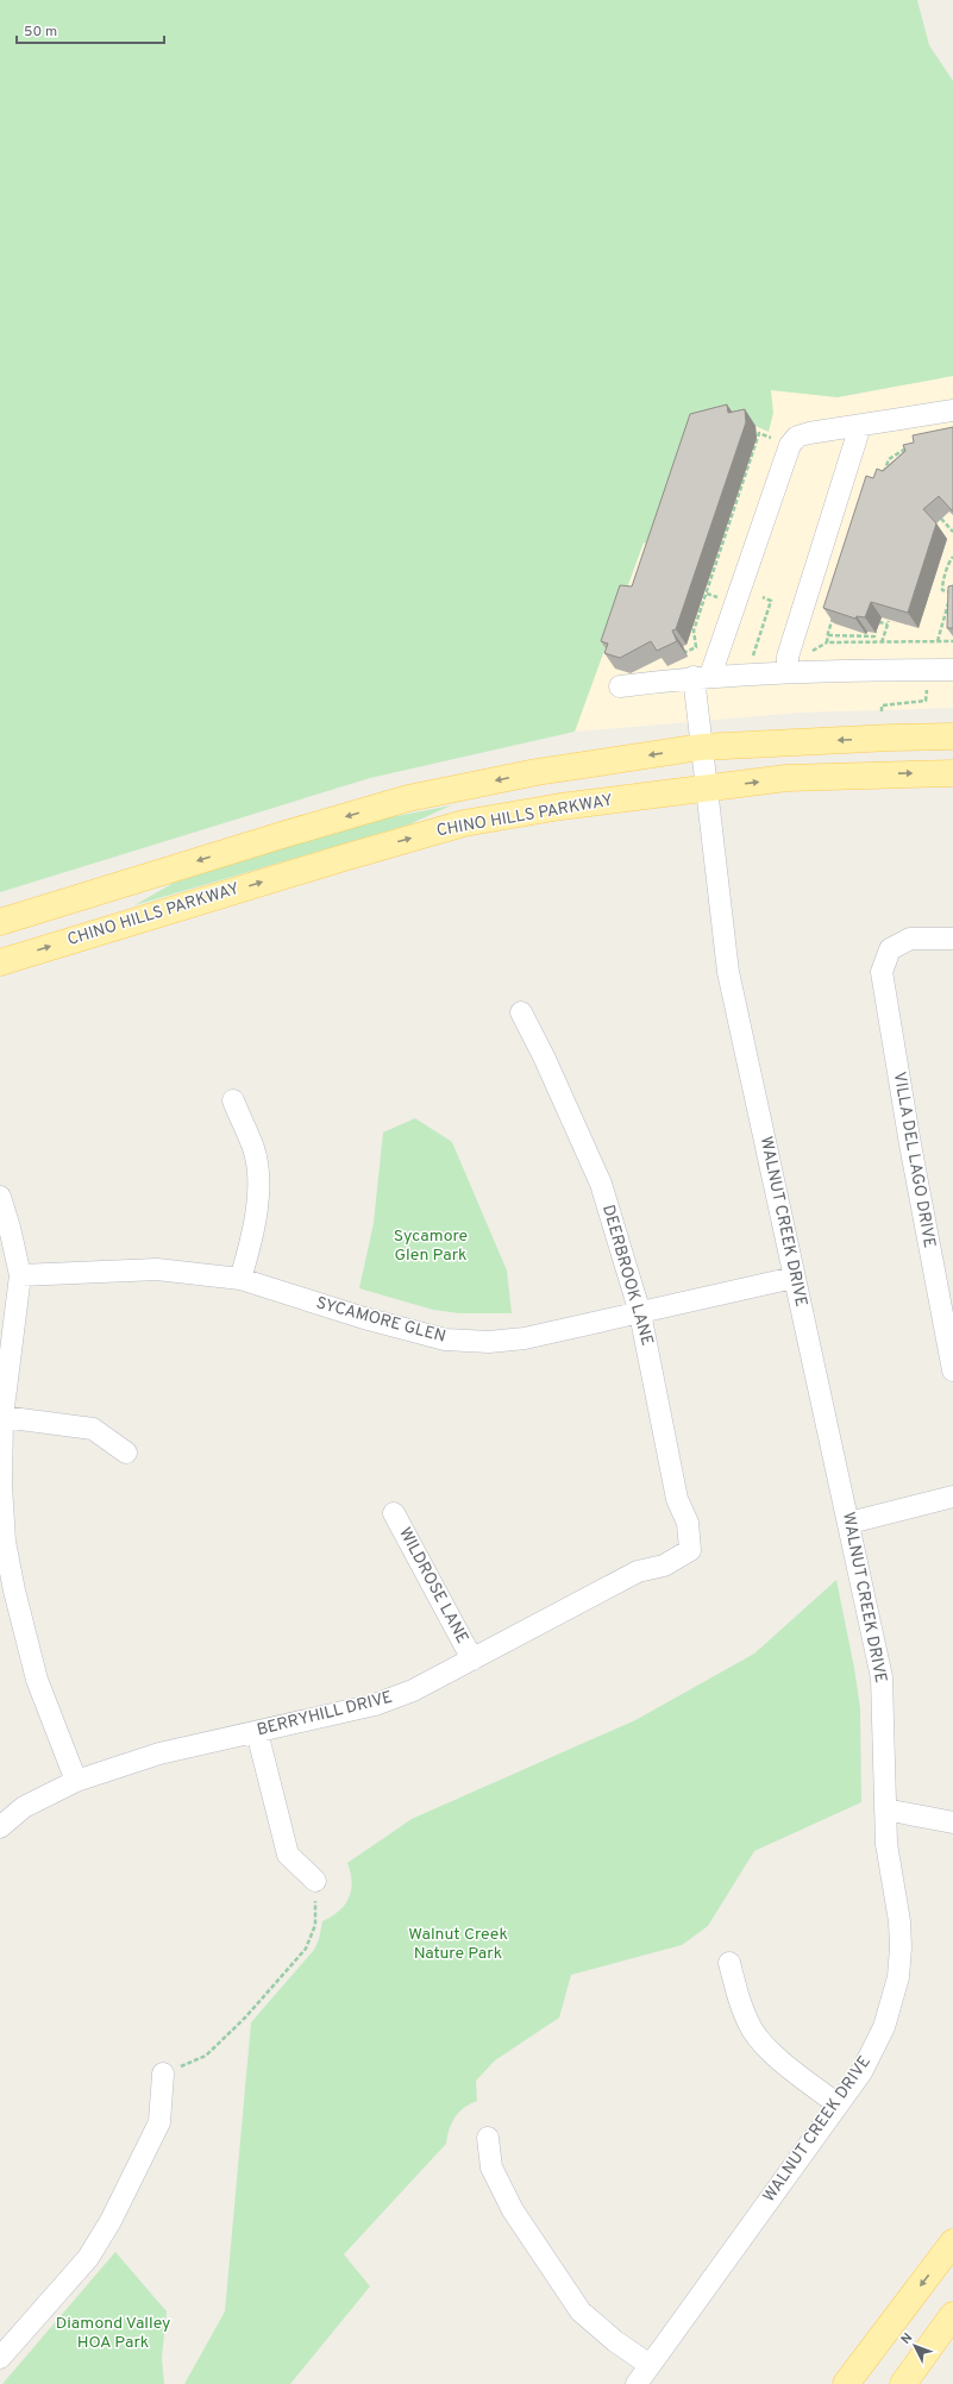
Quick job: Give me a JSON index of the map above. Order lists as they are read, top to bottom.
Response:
{
  "streets": {
    "main road": ["CHINO HILLS PARKWAY"],
    "street": [
      "VILLA DEL LAGO DRIVE",
      "WALNUT CREEK DRIVE",
      "DEERBROOK LANE",
      "SYCAMORE GLEN",
      "WILDROSE LANE",
      "BERRYHILL DRIVE"
    ]
  },
  "crossings": [
    ["CHINO HILLS PARKWAY", "WALNUT CREEK DRIVE"],
    ["WALNUT CREEK DRIVE", "SYCAMORE GLEN"],
    ["DEERBROOK LANE", "SYCAMORE GLEN"],
    ["DEERBROOK LANE", "BERRYHILL DRIVE"],
    ["WILDROSE LANE", "BERRYHILL DRIVE"]
  ],
  "parks": ["Sycamore Glen Park", "Walnut Creek Nature Park", "Diamond Valley HOA Park"],
  "scale_bar": "50 m",
  "north": "top left"
}
